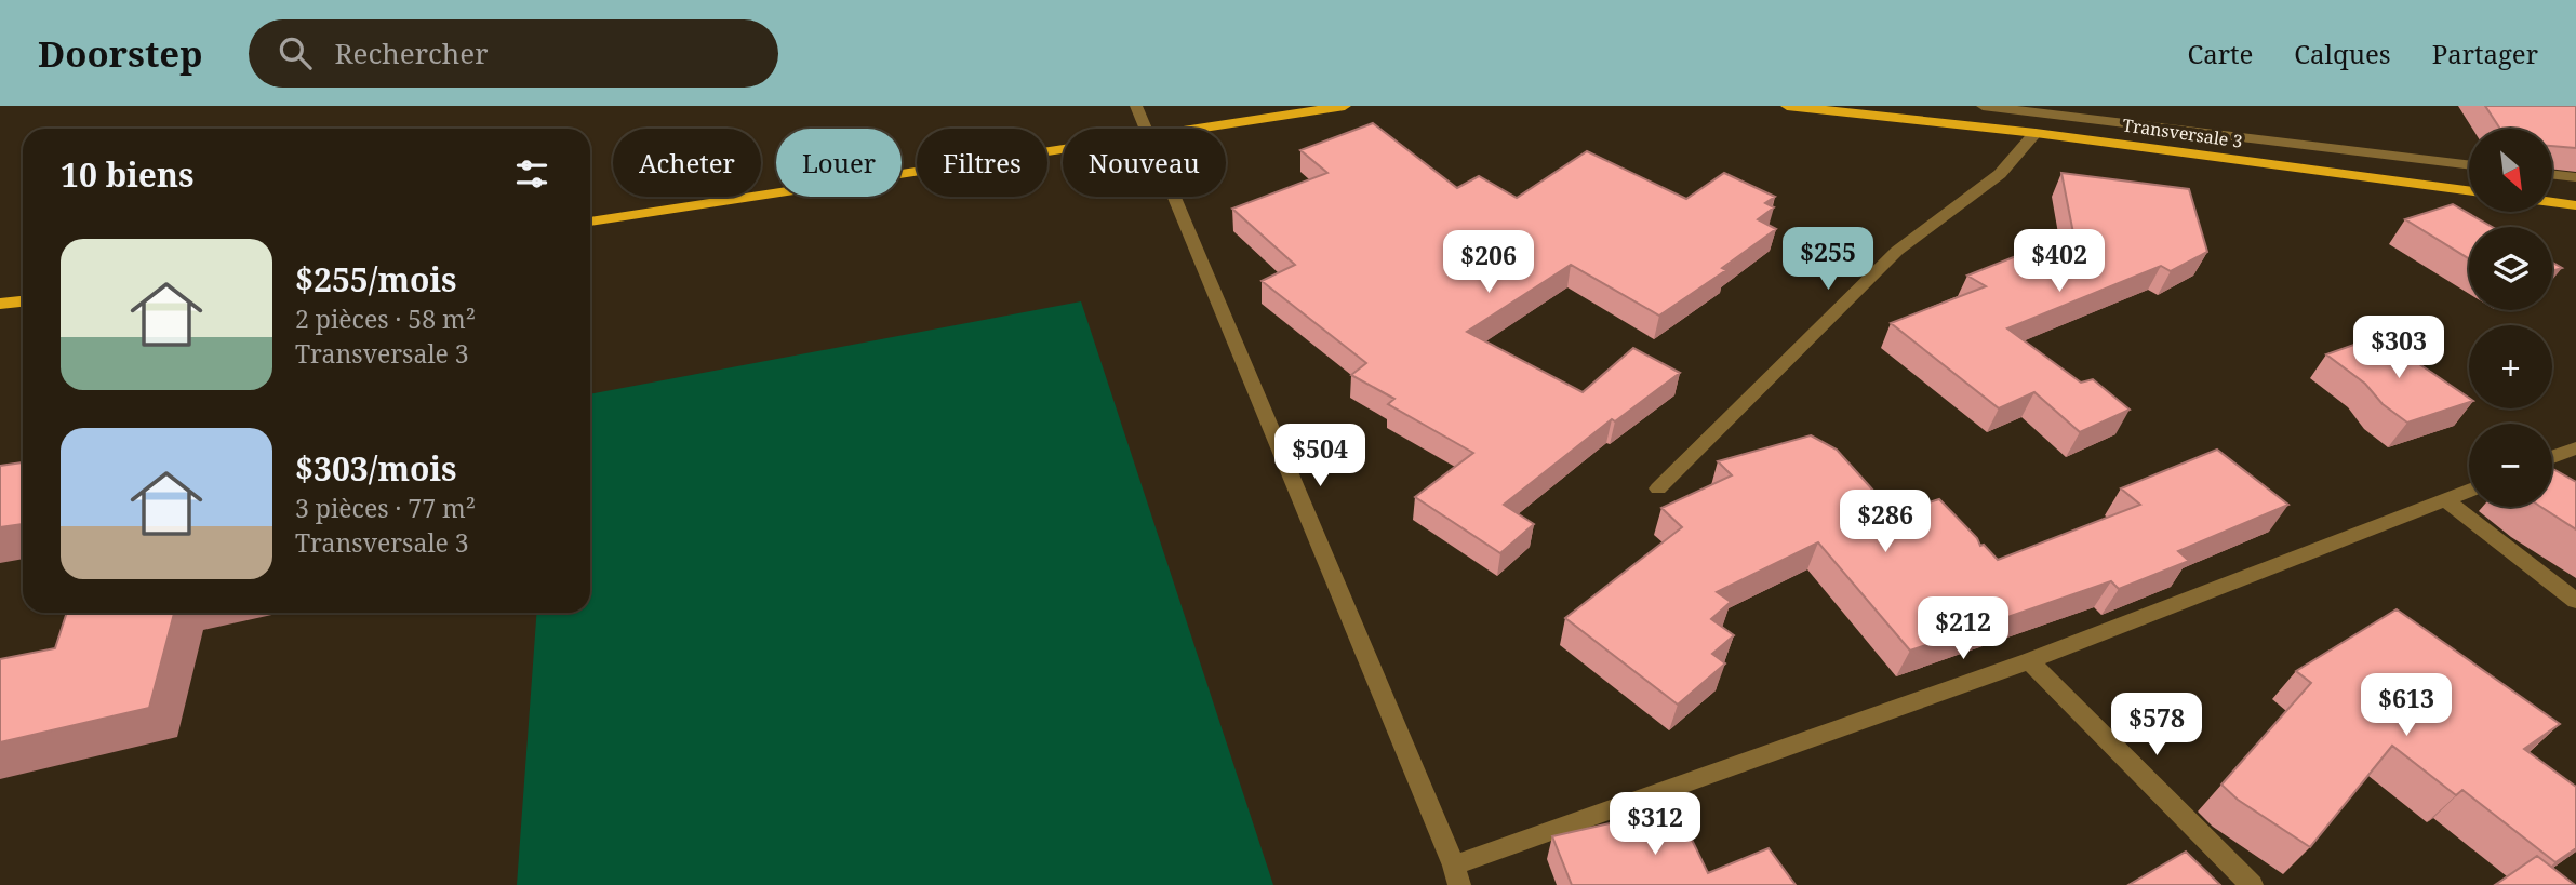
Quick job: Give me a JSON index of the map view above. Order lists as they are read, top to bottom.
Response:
{
  "streets": {
    "main road": ["Transversale 3"]
  },
  "north": "bottom right",
  "page": {
    "header": "Doorstep",
    "search": "Rechercher",
    "nav": ["Carte", "Calques", "Partager"],
    "map_buttons": ["+", "−"],
    "chip": [
      "Acheter",
      "Louer",
      "Filtres",
      "Nouveau"
    ],
    "heading": "10 biens",
    "list": [
      {
        "name": "$255/mois",
        "note": "2 pièces · 58 m² · Transversale 3"
      },
      {
        "name": "$303/mois",
        "note": "3 pièces · 77 m² · Transversale 3"
      }
    ],
    "price": [
      "$255",
      "$402",
      "$206",
      "$303",
      "$504",
      "$286",
      "$212",
      "$613",
      "$578",
      "$312"
    ]
  }
}
